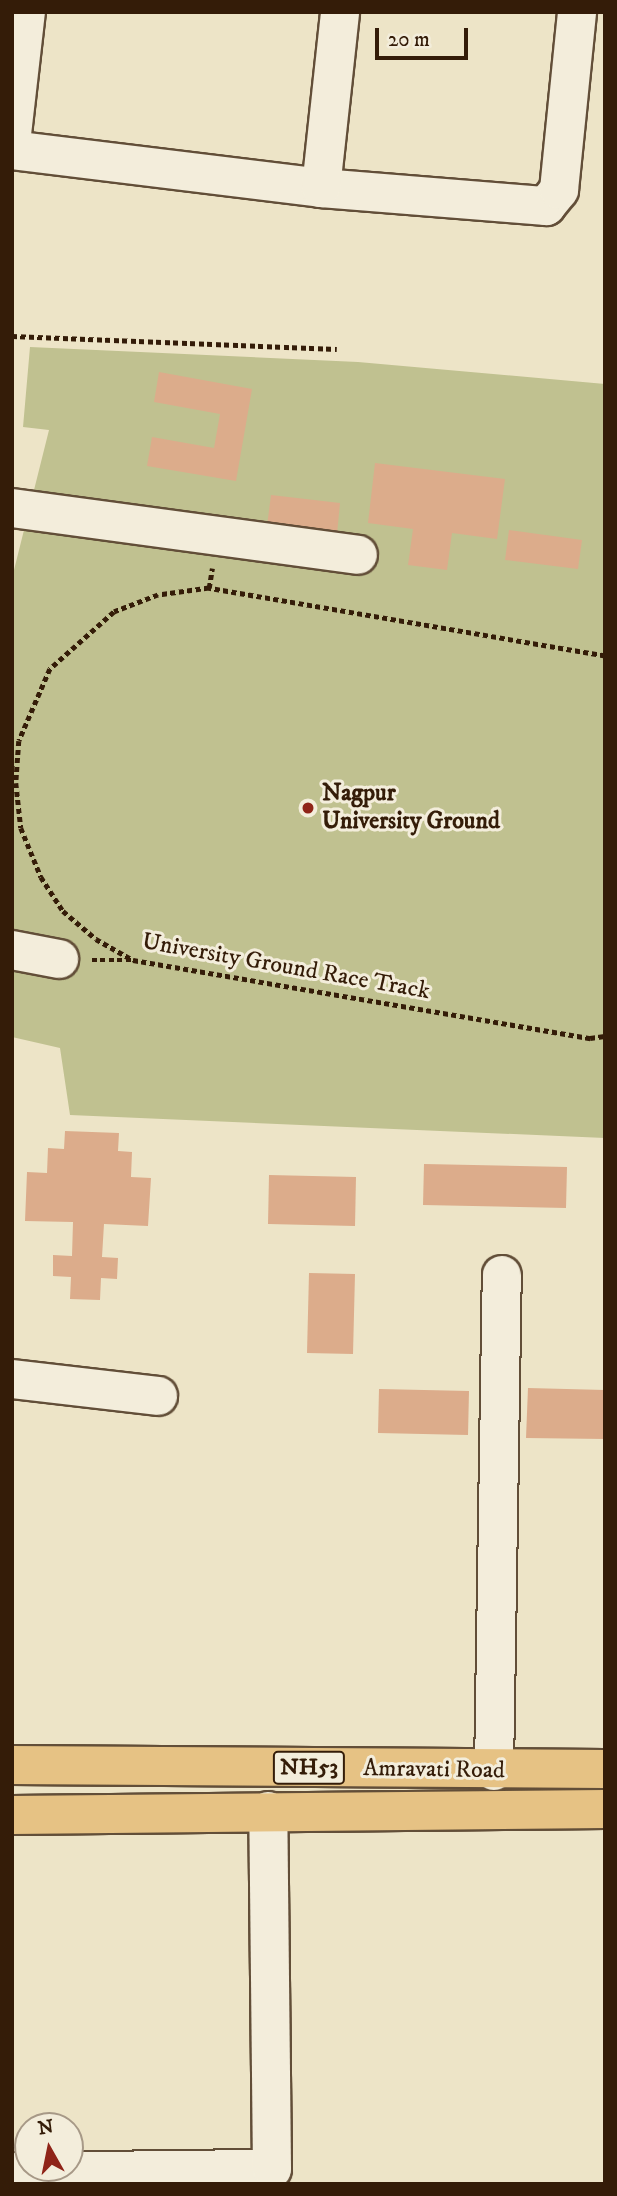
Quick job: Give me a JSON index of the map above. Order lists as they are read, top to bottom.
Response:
{
  "streets": {
    "highway": ["NH53", "Amravati Road"],
    "path": ["University Ground Race Track"]
  },
  "places": ["Nagpur University Ground"],
  "scale_bar": "20 m",
  "north": "top"
}
